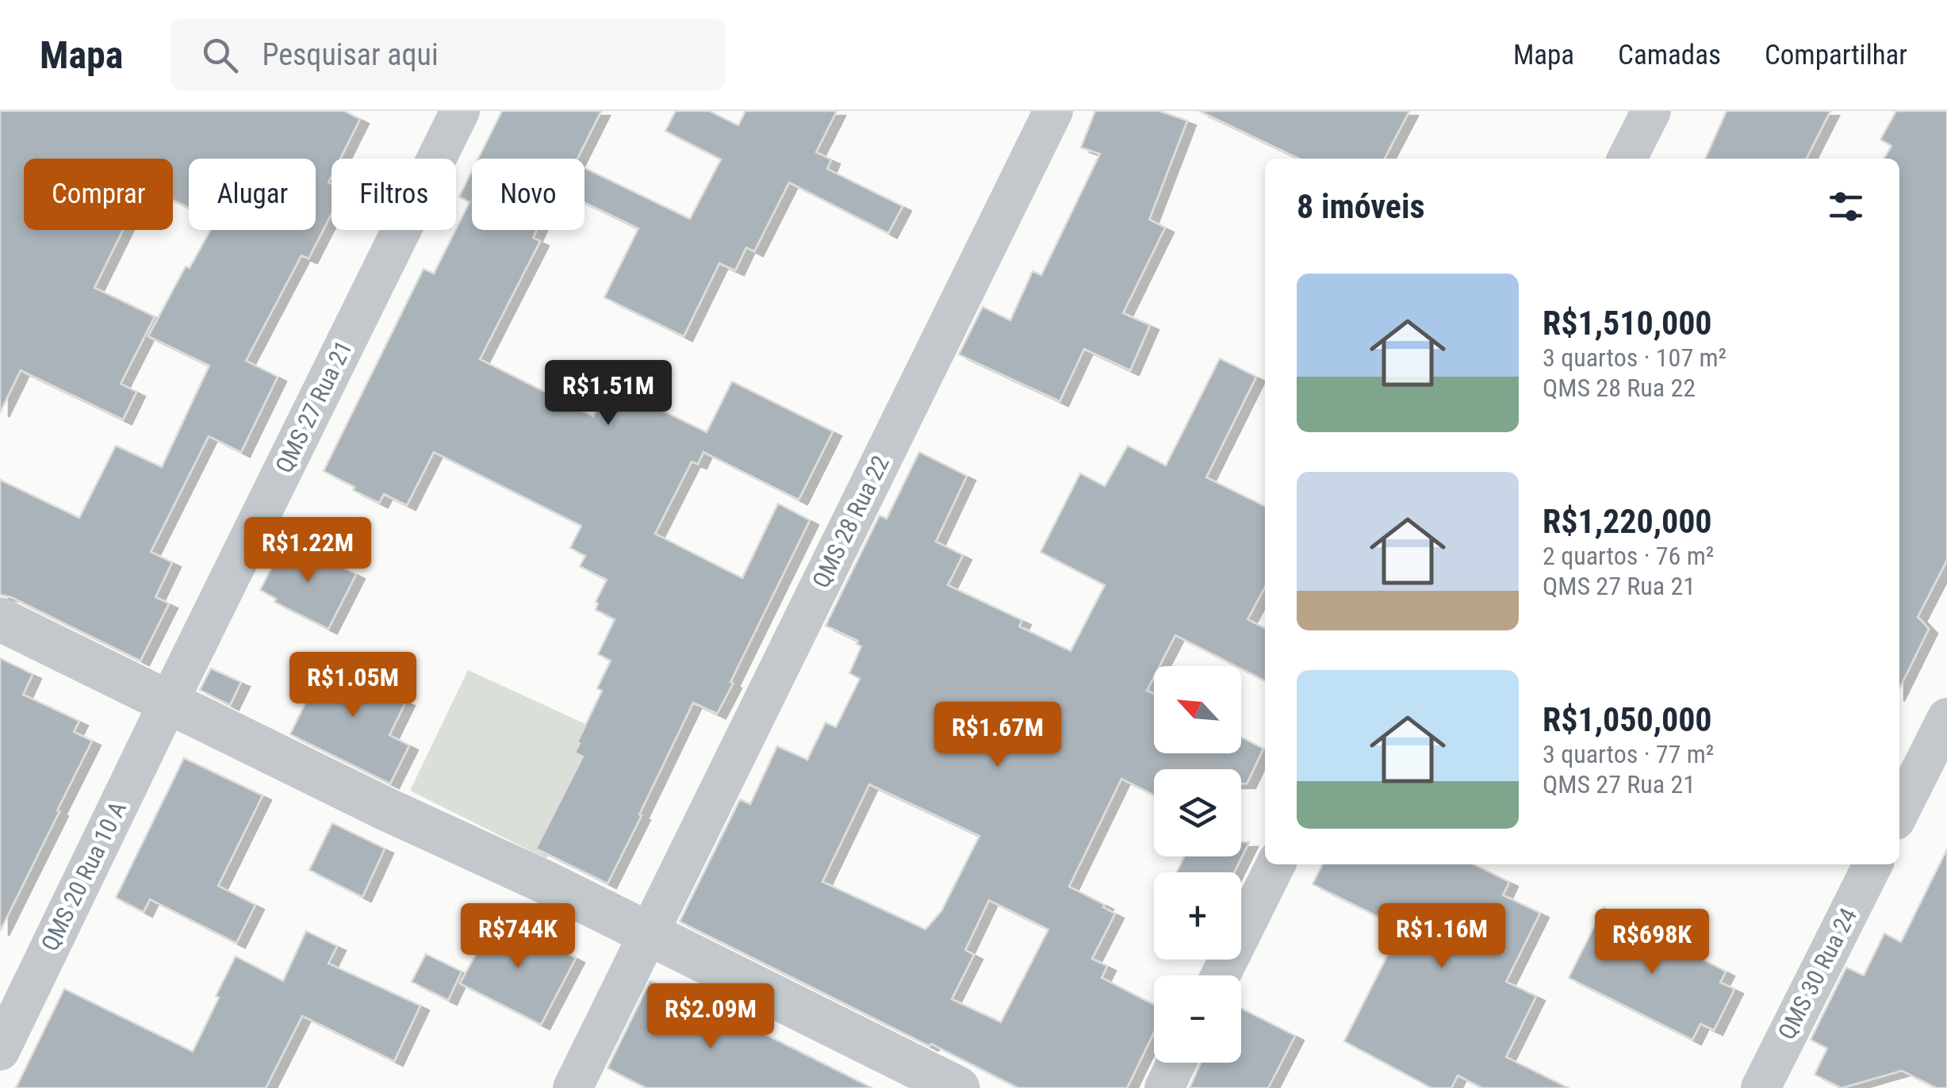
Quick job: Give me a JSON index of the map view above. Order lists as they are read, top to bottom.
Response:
{
  "streets": {
    "street": [
      "QMS 27 Rua 21",
      "QMS 28 Rua 22",
      "QMS 20 Rua 10 A",
      "QMS 30 Rua 24"
    ]
  },
  "crossings": [
    ["QMS 27 Rua 21", "QMS 20 Rua 10 A"]
  ],
  "north": "top left",
  "page": {
    "header": "Mapa",
    "search": "Pesquisar aqui",
    "nav": ["Mapa", "Camadas", "Compartilhar"],
    "chip": [
      "Comprar",
      "Alugar",
      "Filtros",
      "Novo"
    ],
    "heading": "8 imóveis",
    "list": [
      {
        "name": "R$1,510,000",
        "note": "3 quartos · 107 m² · QMS 28 Rua 22"
      },
      {
        "name": "R$1,220,000",
        "note": "2 quartos · 76 m² · QMS 27 Rua 21"
      },
      {
        "name": "R$1,050,000",
        "note": "3 quartos · 77 m² · QMS 27 Rua 21"
      }
    ],
    "price": [
      "R$1.51M",
      "R$1.22M",
      "R$1.05M",
      "R$1.67M",
      "R$744K",
      "R$1.16M",
      "R$698K",
      "R$2.09M"
    ],
    "map_buttons": ["+", "−"]
  }
}
